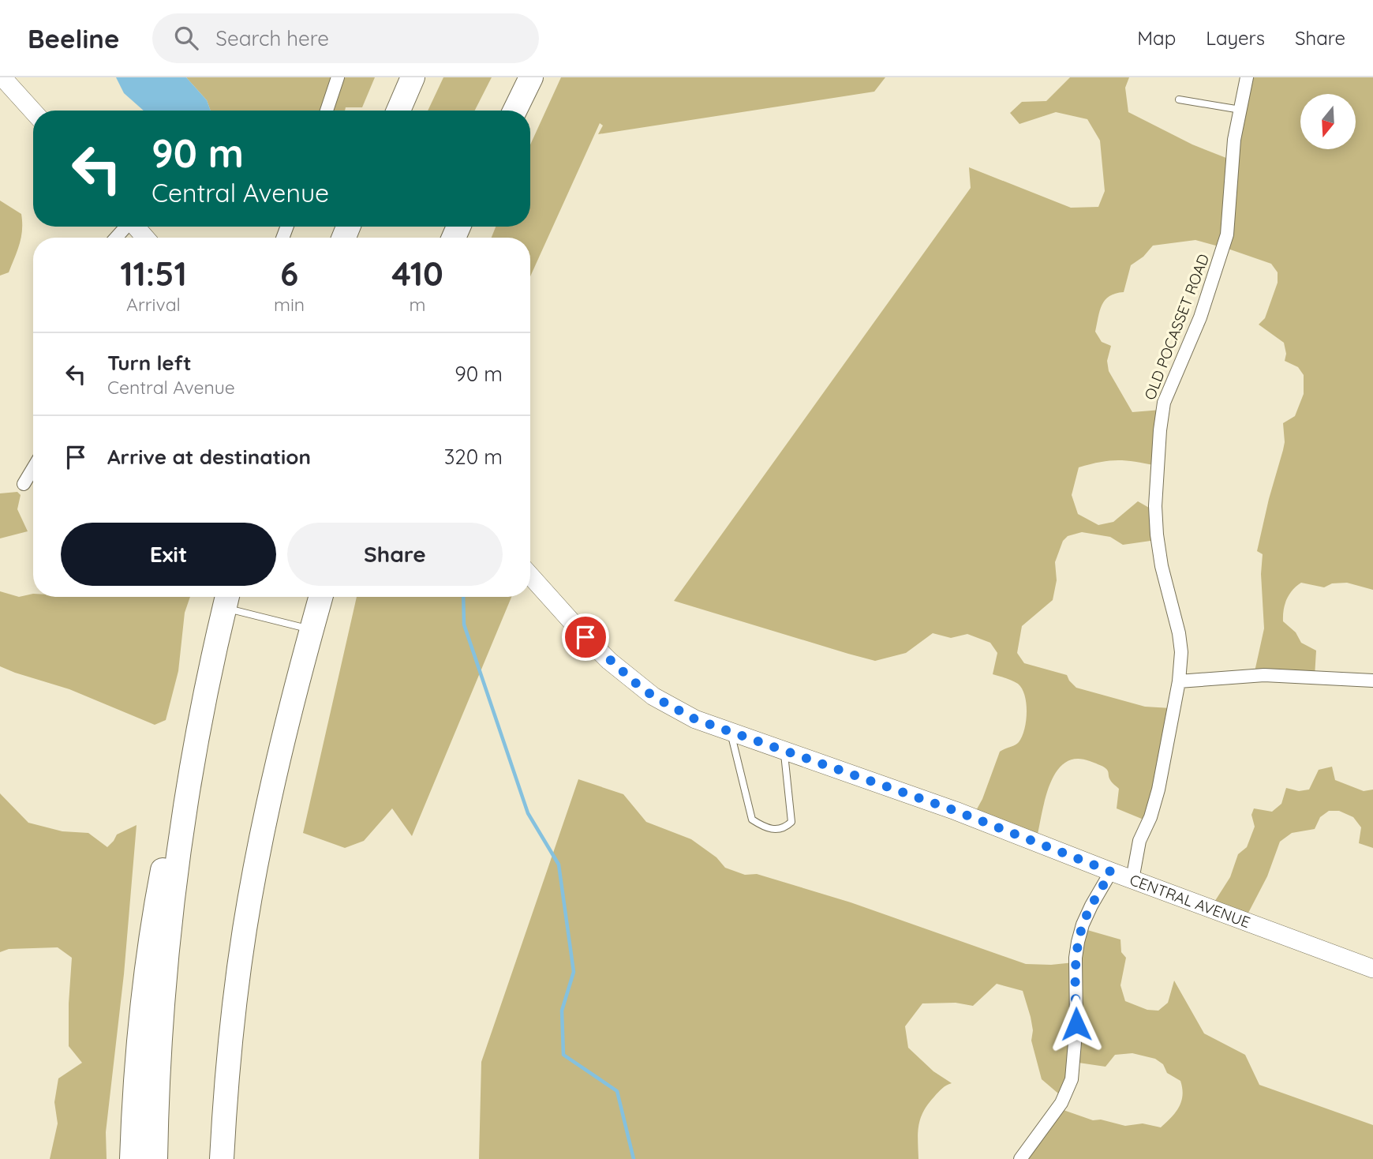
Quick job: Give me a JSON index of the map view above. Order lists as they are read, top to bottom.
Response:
{
  "streets": {
    "street": ["OLD POCASSET ROAD", "CENTRAL AVENUE"]
  },
  "crossings": [
    ["OLD POCASSET ROAD", "CENTRAL AVENUE"]
  ],
  "north": "bottom",
  "page": {
    "header": "Beeline",
    "search": "Search here",
    "nav": ["Map", "Layers", "Share"],
    "turn": ["90 m", "Central Avenue"],
    "eta": [
      "11:51",
      "Arrival",
      "6",
      "min",
      "410",
      "m"
    ],
    "list": [
      {
        "name": "Turn left",
        "note": "Central Avenue",
        "value": "90 m"
      },
      {
        "name": "Arrive at destination",
        "value": "320 m"
      }
    ],
    "buttons": ["Exit", "Share"]
  }
}
